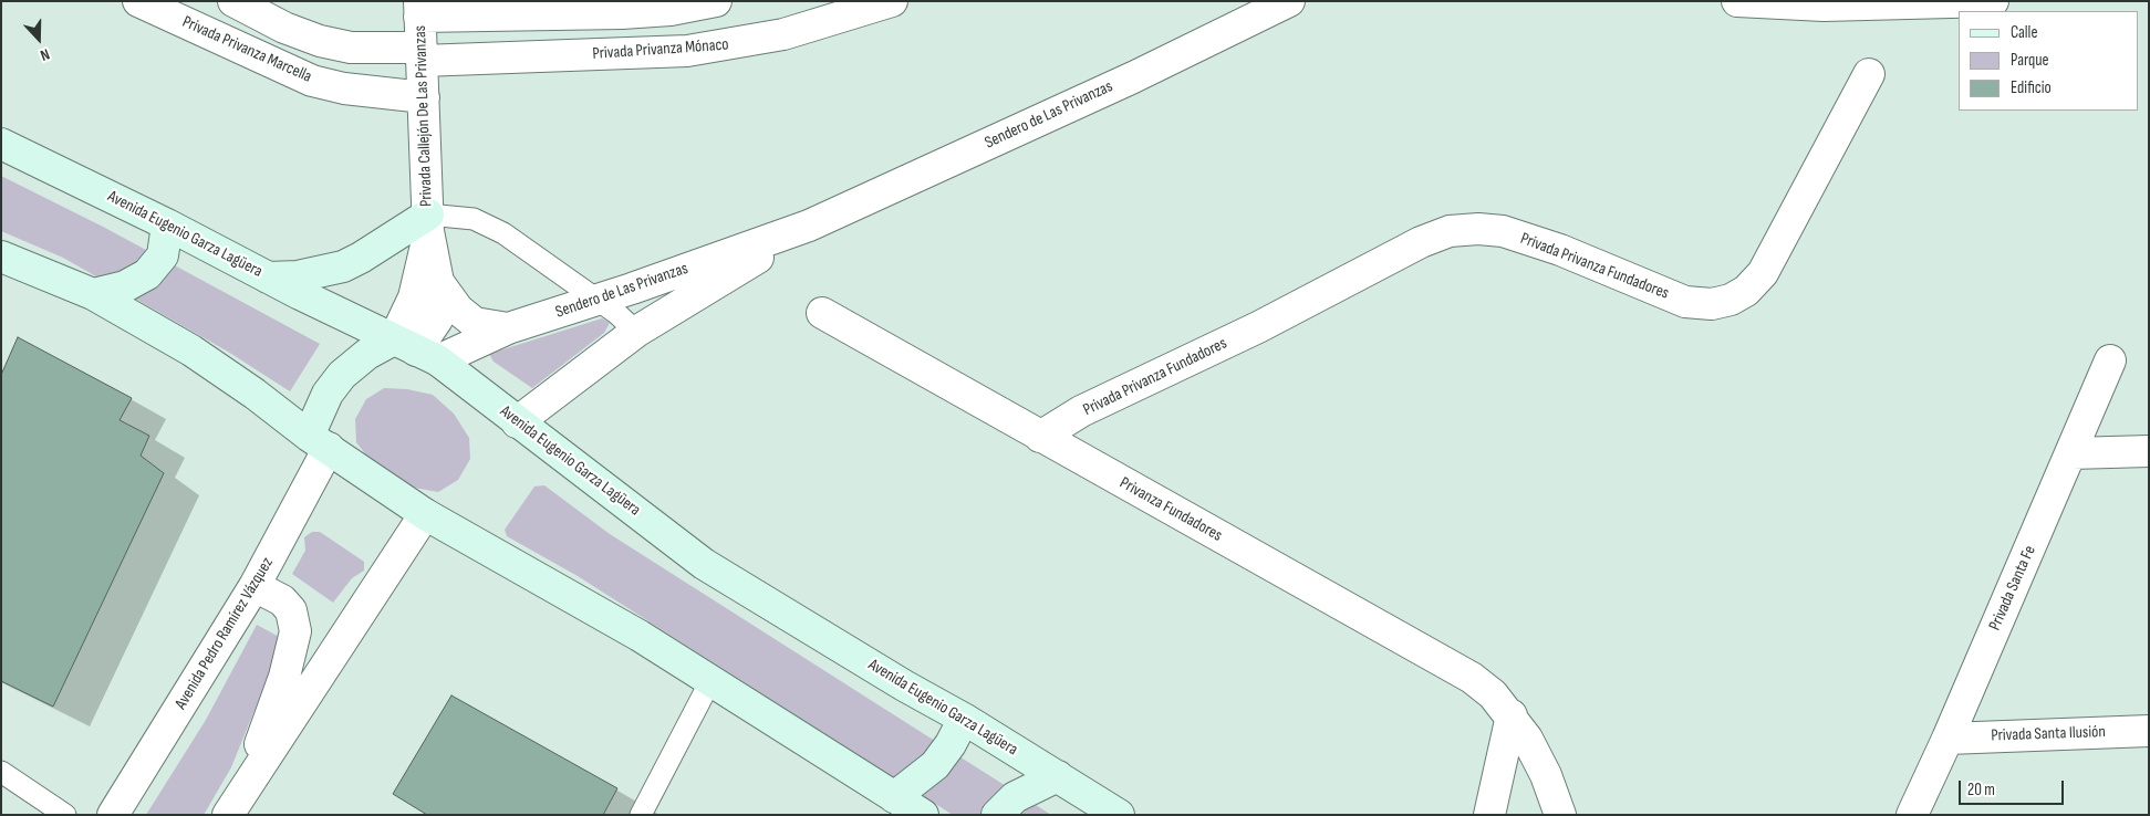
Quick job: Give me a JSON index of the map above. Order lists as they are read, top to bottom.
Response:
{
  "streets": {
    "main road": ["Avenida Eugenio Garza Lagüera"],
    "street": [
      "Privada Privanza Marcella",
      "Privada Privanza Mónaco",
      "Sendero de Las Privanzas",
      "Privada Callejón De Las Privanzas",
      "Privada Privanza Fundadores",
      "Privanza Fundadores",
      "Privada Santa Fe",
      "Avenida Pedro Ramírez Vázquez",
      "Privada Santa Ilusión"
    ]
  },
  "crossings": [
    ["Privada Privanza Marcella", "Privada Callejón De Las Privanzas"],
    ["Privada Privanza Mónaco", "Privada Callejón De Las Privanzas"],
    ["Sendero de Las Privanzas", "Privada Callejón De Las Privanzas"],
    ["Sendero de Las Privanzas", "Avenida Eugenio Garza Lagüera"],
    ["Privada Callejón De Las Privanzas", "Avenida Eugenio Garza Lagüera"],
    ["Privada Privanza Fundadores", "Privanza Fundadores"],
    ["Privada Santa Fe", "Privada Santa Ilusión"]
  ],
  "legend": ["Calle", "Parque", "Edificio"],
  "scale_bar": "20 m",
  "north": "bottom"
}
